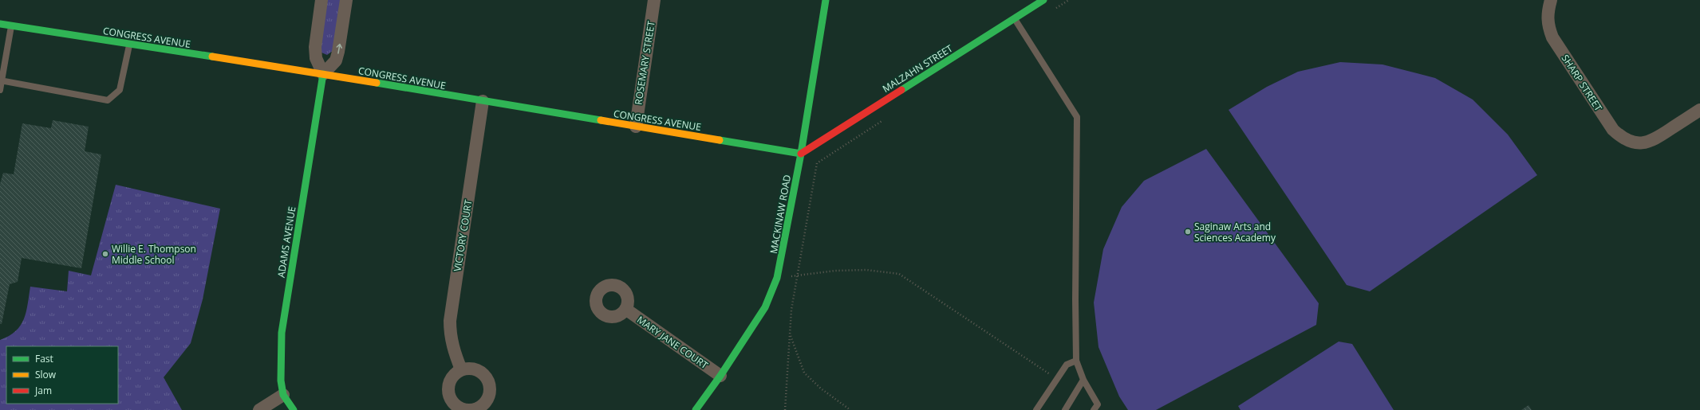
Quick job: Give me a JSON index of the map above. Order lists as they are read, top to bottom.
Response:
{
  "streets": {
    "street": [
      "CONGRESS AVENUE",
      "ROSEMARY STREET",
      "MALZAHN STREET",
      "SHARP STREET",
      "MACKINAW ROAD",
      "VICTORY COURT",
      "ADAMS AVENUE",
      "MARY JANE COURT"
    ]
  },
  "crossings": [
    ["CONGRESS AVENUE", "ROSEMARY STREET"],
    ["CONGRESS AVENUE", "MALZAHN STREET"],
    ["CONGRESS AVENUE", "MACKINAW ROAD"],
    ["CONGRESS AVENUE", "VICTORY COURT"],
    ["CONGRESS AVENUE", "ADAMS AVENUE"],
    ["MALZAHN STREET", "MACKINAW ROAD"],
    ["MACKINAW ROAD", "MARY JANE COURT"]
  ],
  "places": ["Saginaw Arts and Sciences Academy", "Willie E. Thompson Middle School"],
  "legend": ["Fast", "Slow", "Jam"]
}
